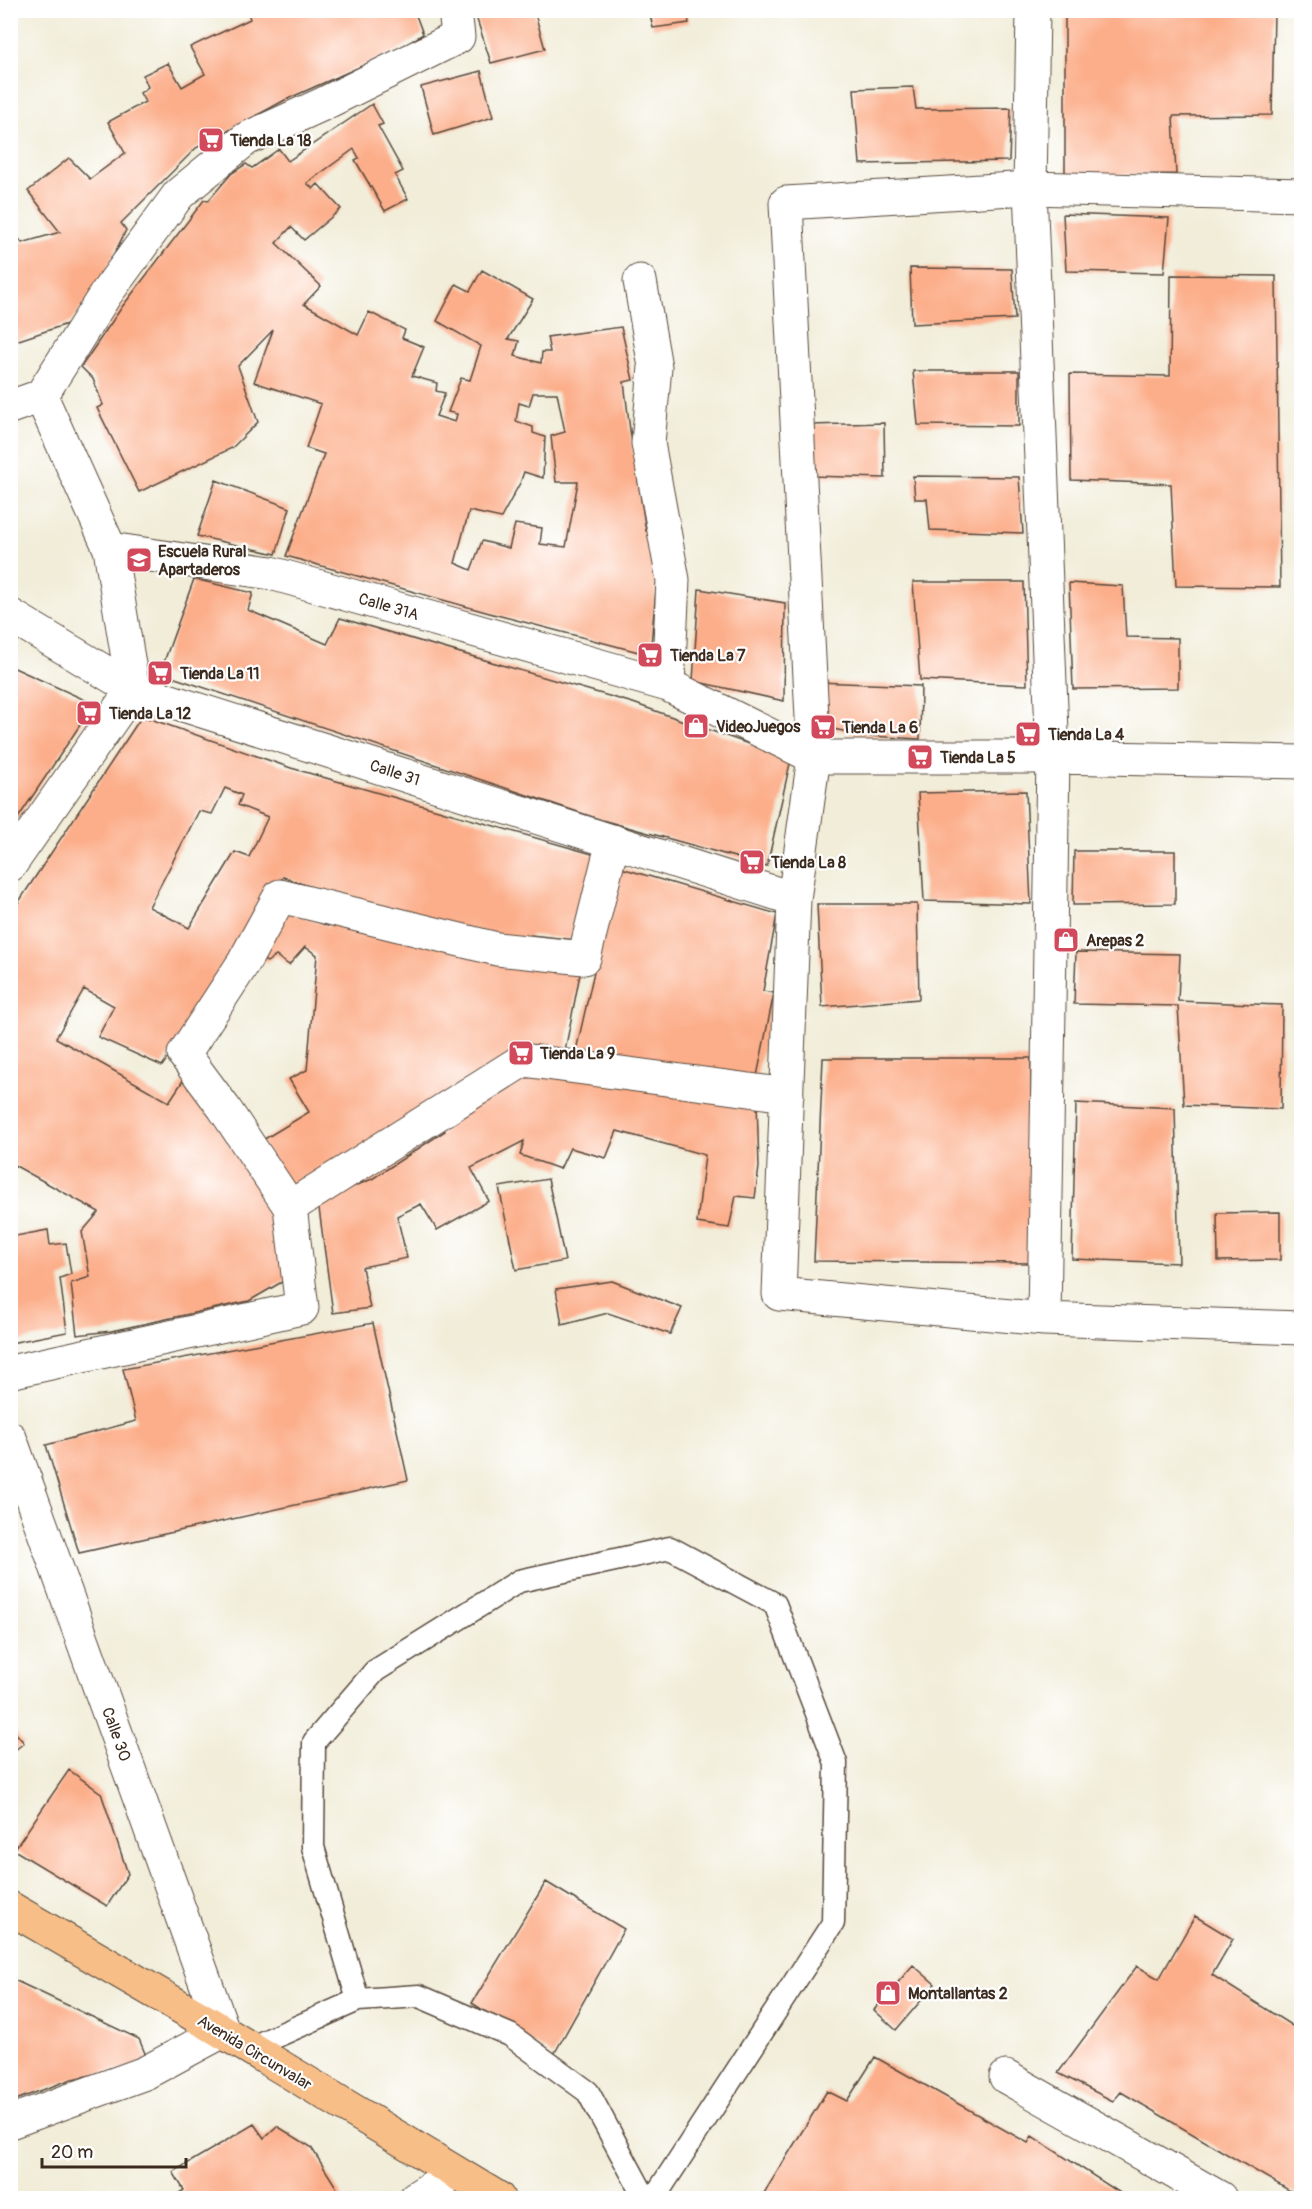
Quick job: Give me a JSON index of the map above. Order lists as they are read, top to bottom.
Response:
{
  "streets": {
    "main road": ["Avenida Circunvalar"],
    "street": ["Calle 31A", "Calle 31", "Calle 30"]
  },
  "crossings": [
    ["Calle 30", "Avenida Circunvalar"]
  ],
  "places": {
    "supermarket": [
      "Tienda La 18",
      "Tienda La 7",
      "Tienda La 11",
      "Tienda La 12",
      "Tienda La 6",
      "Tienda La 4",
      "Tienda La 5",
      "Tienda La 8",
      "Tienda La 9"
    ],
    "school or university": ["Escuela Rural Apartaderos"],
    "shop": ["VideoJuegos", "Arepas 2", "Montallantas 2"]
  },
  "scale_bar": "20 m"
}
